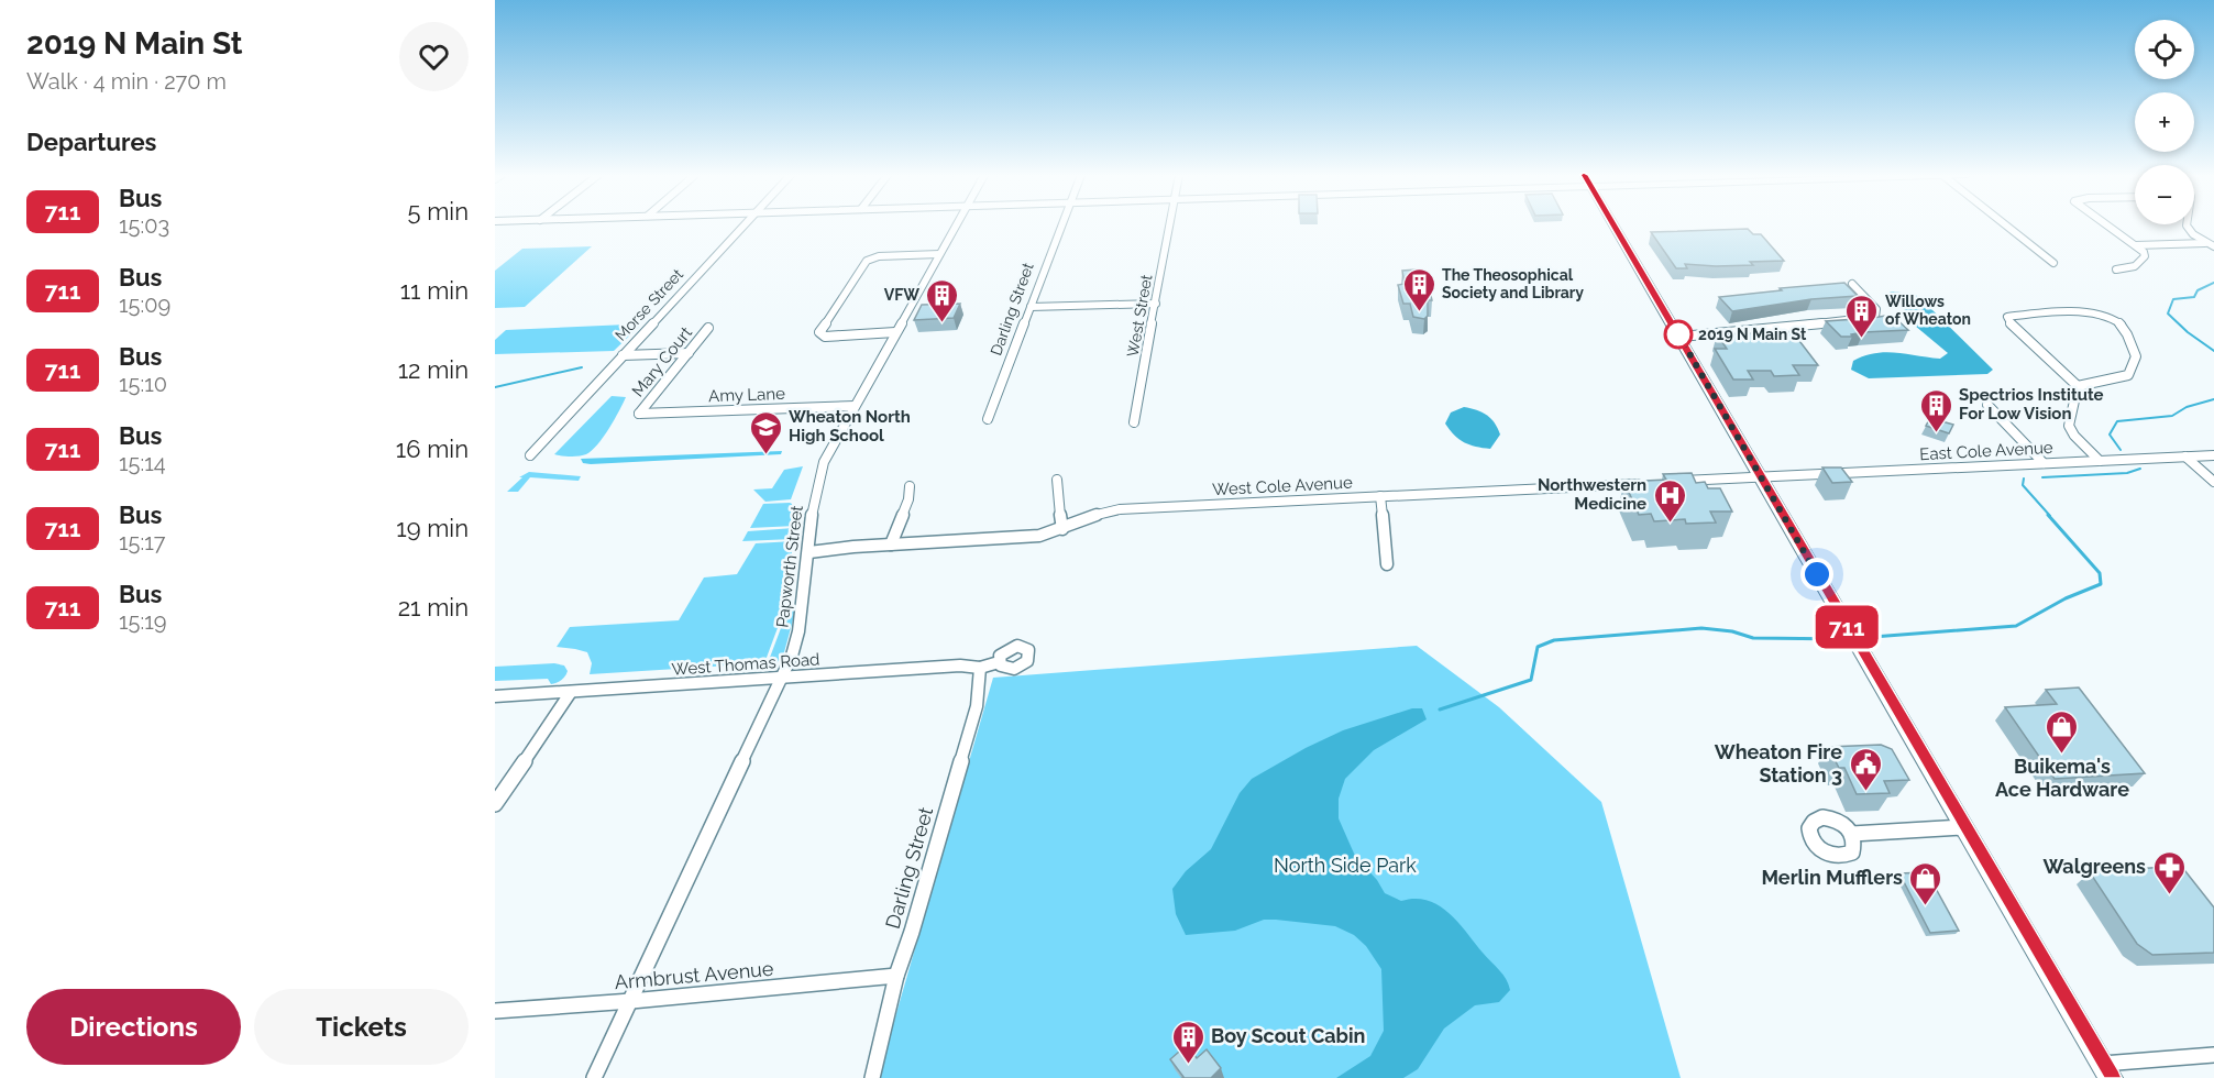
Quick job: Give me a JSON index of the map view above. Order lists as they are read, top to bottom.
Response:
{
  "streets": {
    "street": [
      "Morse Street",
      "Darling Street",
      "West Street",
      "Mary Court",
      "Amy Lane",
      "East Cole Avenue",
      "West Cole Avenue",
      "Papworth Street",
      "West Thomas Road",
      "Armbrust Avenue"
    ]
  },
  "crossings": [
    ["Darling Street", "West Thomas Road"],
    ["Darling Street", "Armbrust Avenue"],
    ["Mary Court", "Amy Lane"],
    ["Amy Lane", "Papworth Street"],
    ["West Cole Avenue", "Papworth Street"],
    ["Papworth Street", "West Thomas Road"],
    ["Papworth Street", "Armbrust Avenue"]
  ],
  "parks": ["North Side Park"],
  "places": {
    "building": [
      "The Theosophical Society and Library",
      "VFW",
      "Willows of Wheaton",
      "Spectrios Institute For Low Vision",
      "Boy Scout Cabin"
    ],
    "other": ["2019 N Main St"],
    "school or university": ["Wheaton North High School"],
    "hospital": ["Northwestern Medicine"],
    "shop": ["Buikema's Ace Hardware", "Merlin Mufflers"],
    "public building": ["Wheaton Fire Station 3"],
    "pharmacy": ["Walgreens"]
  },
  "lines": ["bus line 711"],
  "page": {
    "heading": [
      ["2019 N Main St", "Walk · 4 min · 270 m"],
      "Departures"
    ],
    "on_map": "711",
    "map_buttons": ["+", "−"],
    "list": [
      {
        "mark": "711",
        "name": "Bus",
        "note": "15:03",
        "value": "5 min"
      },
      {
        "mark": "711",
        "name": "Bus",
        "note": "15:09",
        "value": "11 min"
      },
      {
        "mark": "711",
        "name": "Bus",
        "note": "15:10",
        "value": "12 min"
      },
      {
        "mark": "711",
        "name": "Bus",
        "note": "15:14",
        "value": "16 min"
      },
      {
        "mark": "711",
        "name": "Bus",
        "note": "15:17",
        "value": "19 min"
      },
      {
        "mark": "711",
        "name": "Bus",
        "note": "15:19",
        "value": "21 min"
      }
    ],
    "buttons": ["Directions", "Tickets"]
  }
}
